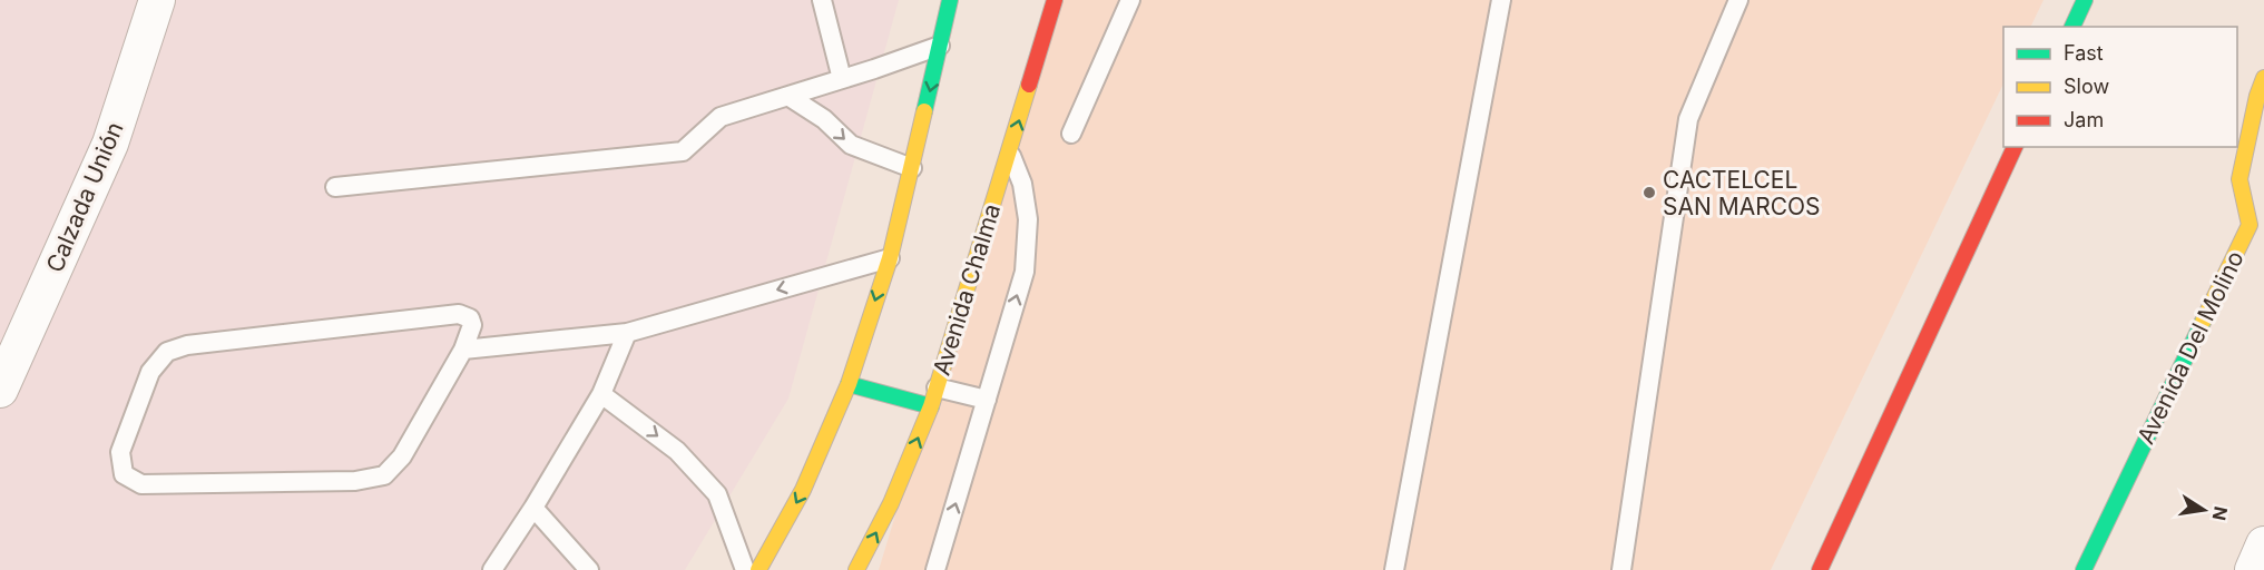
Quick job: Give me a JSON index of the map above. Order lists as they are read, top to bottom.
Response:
{
  "streets": {
    "main road": ["Avenida Chalma", "Avenida Del Molino"],
    "street": ["Calzada Unión"]
  },
  "places": ["CACTELCEL SAN MARCOS"],
  "legend": ["Fast", "Slow", "Jam"],
  "north": "right"
}
